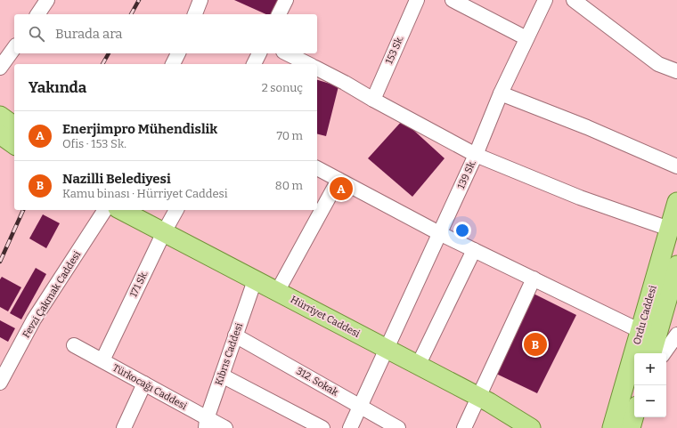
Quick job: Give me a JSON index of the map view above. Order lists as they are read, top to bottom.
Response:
{
  "streets": {
    "main road": ["Ordu Caddesi", "Hürriyet Caddesi"],
    "street": [
      "153 Sk.",
      "139 Sk.",
      "171 Sk.",
      "Fevzi Çakmak Caddesi",
      "Kıbrıs Caddesi",
      "312. Sokak",
      "Türkocağı Caddesi"
    ]
  },
  "crossings": [
    ["139 Sk.", "Hürriyet Caddesi"],
    ["139 Sk.", "312. Sokak"],
    ["171 Sk.", "Hürriyet Caddesi"],
    ["171 Sk.", "Türkocağı Caddesi"],
    ["Hürriyet Caddesi", "Kıbrıs Caddesi"],
    ["Kıbrıs Caddesi", "312. Sokak"],
    ["Kıbrıs Caddesi", "Türkocağı Caddesi"]
  ],
  "page": {
    "search": "Burada ara",
    "heading": ["Yakında", "2 sonuç"],
    "list": [
      {
        "mark": "A",
        "name": "Enerjimpro Mühendislik",
        "note": "Ofis · 153 Sk.",
        "value": "70 m"
      },
      {
        "mark": "B",
        "name": "Nazilli Belediyesi",
        "note": "Kamu binası · Hürriyet Caddesi",
        "value": "80 m"
      }
    ],
    "pins": ["A", "B"],
    "map_buttons": ["+", "−"]
  }
}
